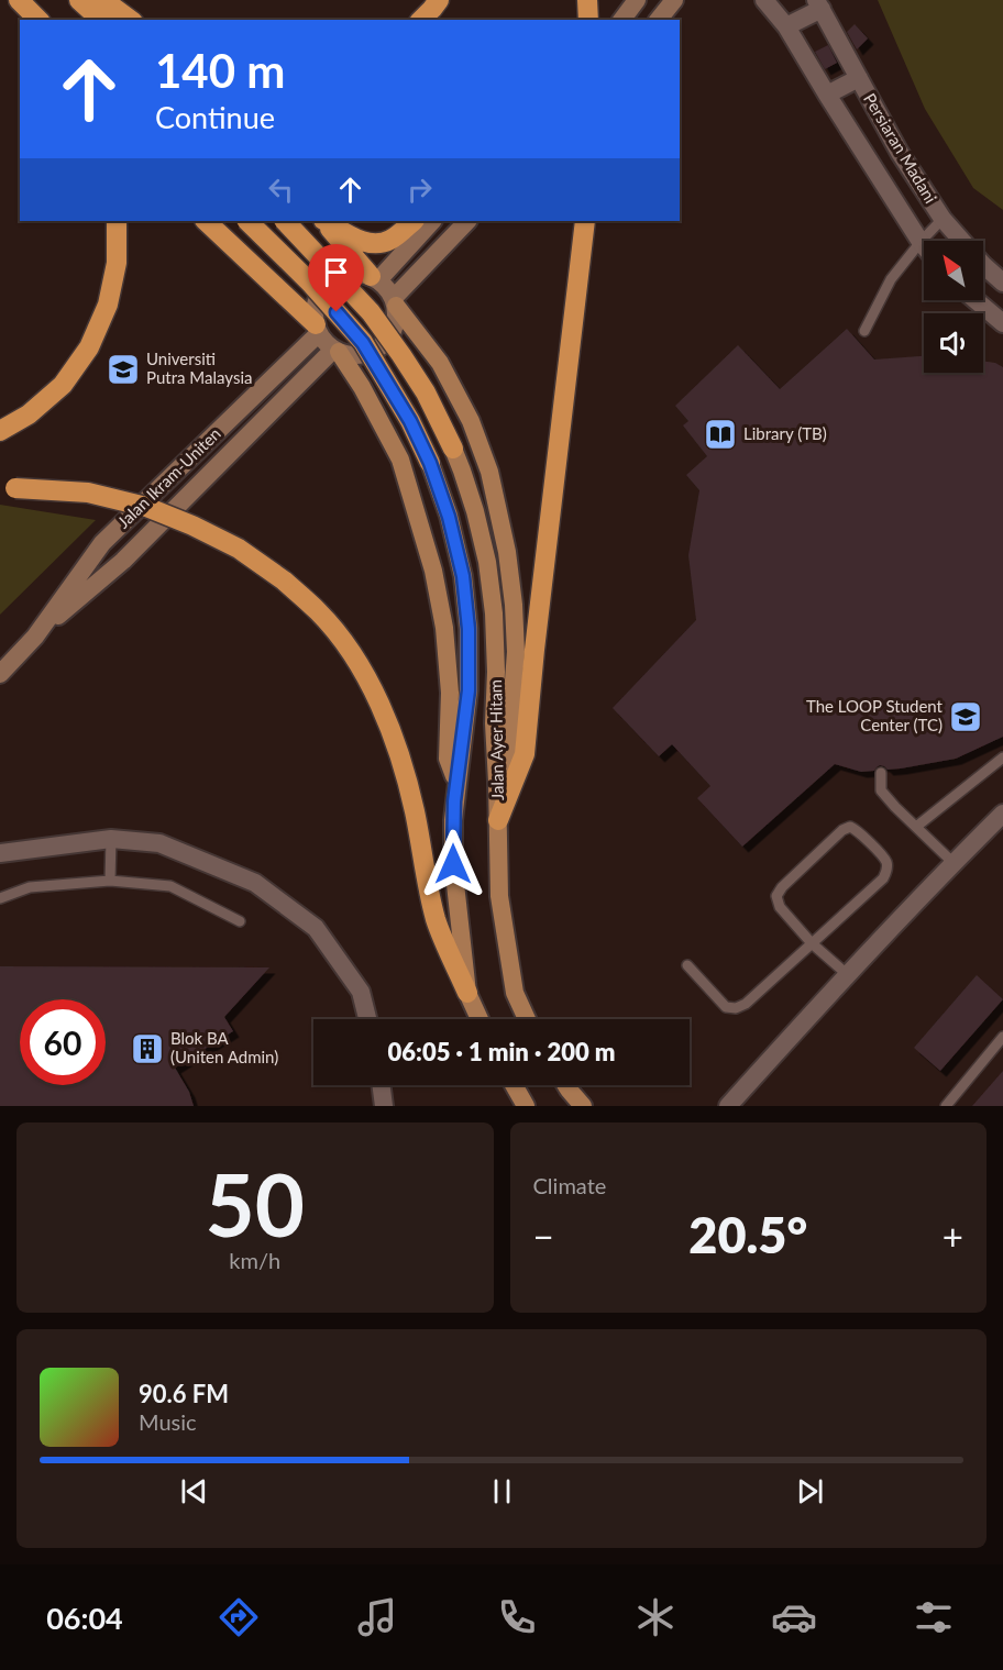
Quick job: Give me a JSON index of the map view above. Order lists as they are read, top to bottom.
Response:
{
  "streets": {
    "main road": ["Jalan Ikram-Uniten", "Jalan Ayer Hitam"],
    "street": ["Persiaran Madani"]
  },
  "places": {
    "school or university": ["Universiti Putra Malaysia", "The LOOP Student Center (TC)"],
    "library": ["Library (TB)"],
    "building": ["Blok BA (Uniten Admin)"]
  },
  "north": "top left",
  "page": {
    "turn": ["140 m", "Continue"],
    "limit": "60",
    "trip": "06:05 · 1 min · 200 m",
    "tile": [
      ["50", "km/h"],
      "Climate"
    ],
    "heat": ["−", "20.5°", "+"],
    "song": ["90.6 FM", "Music"],
    "tabs": "06:04"
  }
}
